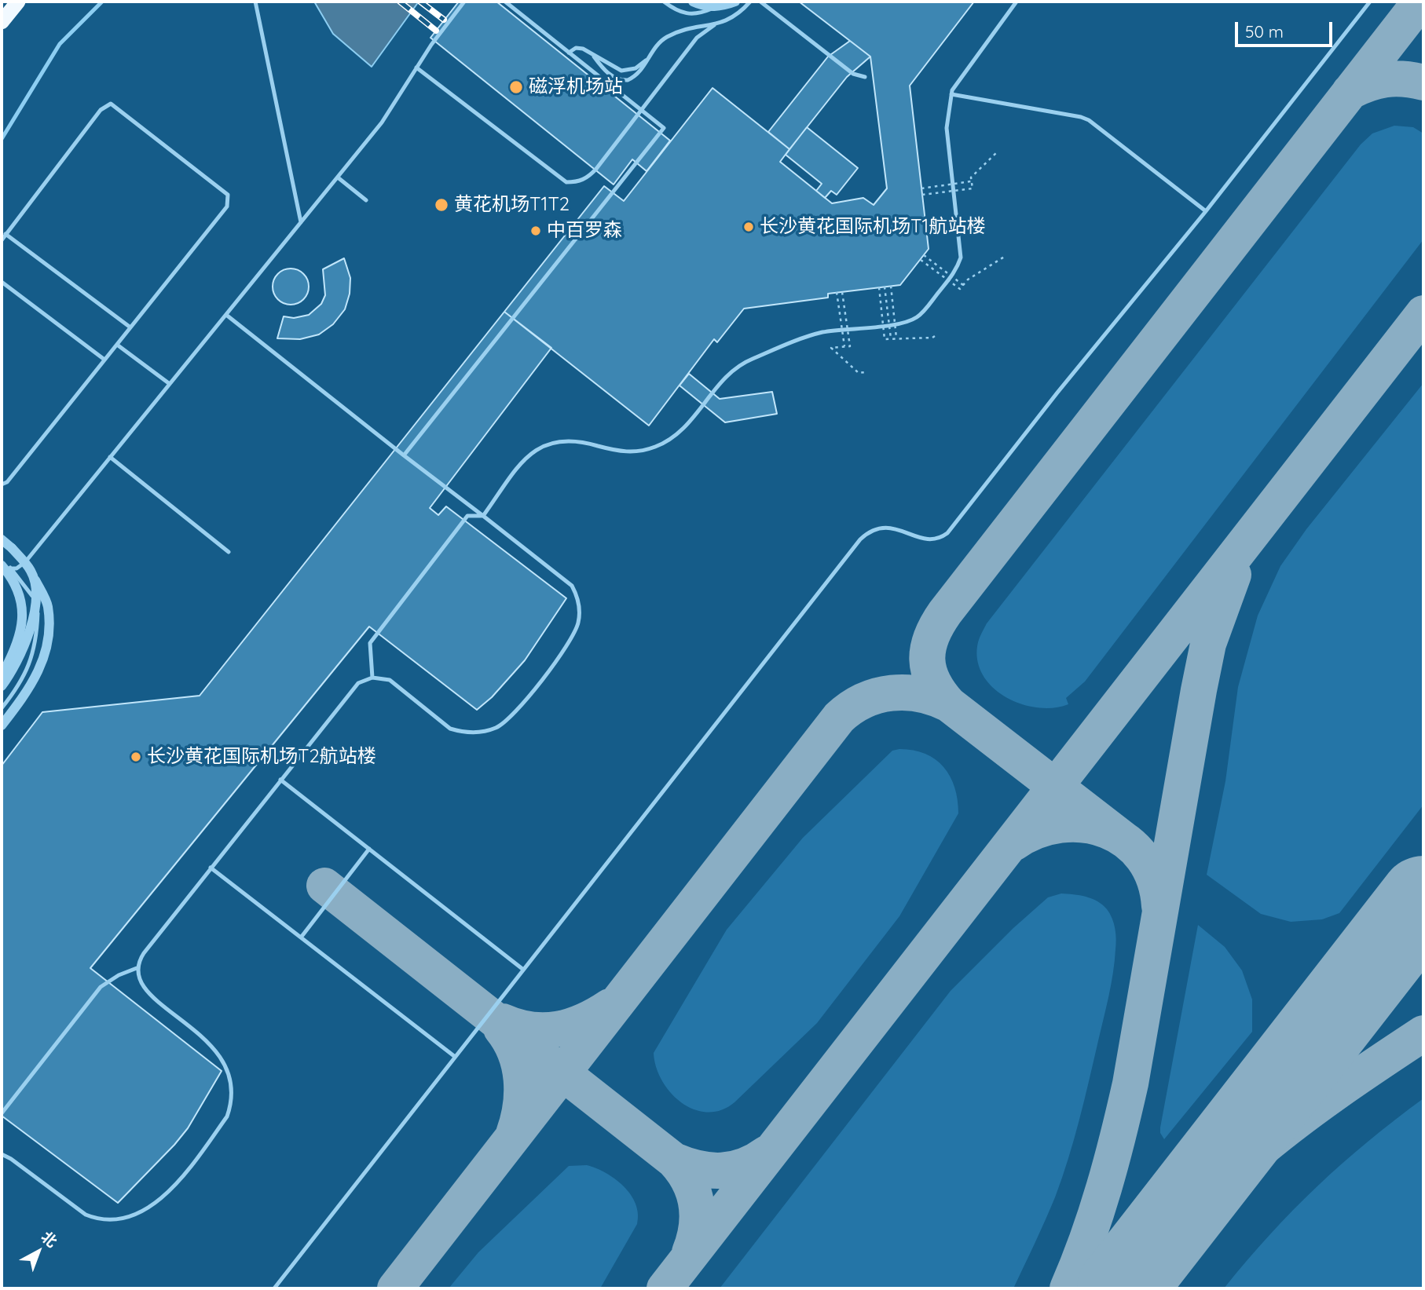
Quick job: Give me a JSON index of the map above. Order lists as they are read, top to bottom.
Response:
{
  "places": [
    "磁浮机场站",
    "黄花机场T1T2",
    "长沙黄花国际机场T1航站楼",
    "中百罗森",
    "长沙黄花国际机场T2航站楼"
  ],
  "scale_bar": "50 m",
  "north": "top right"
}
